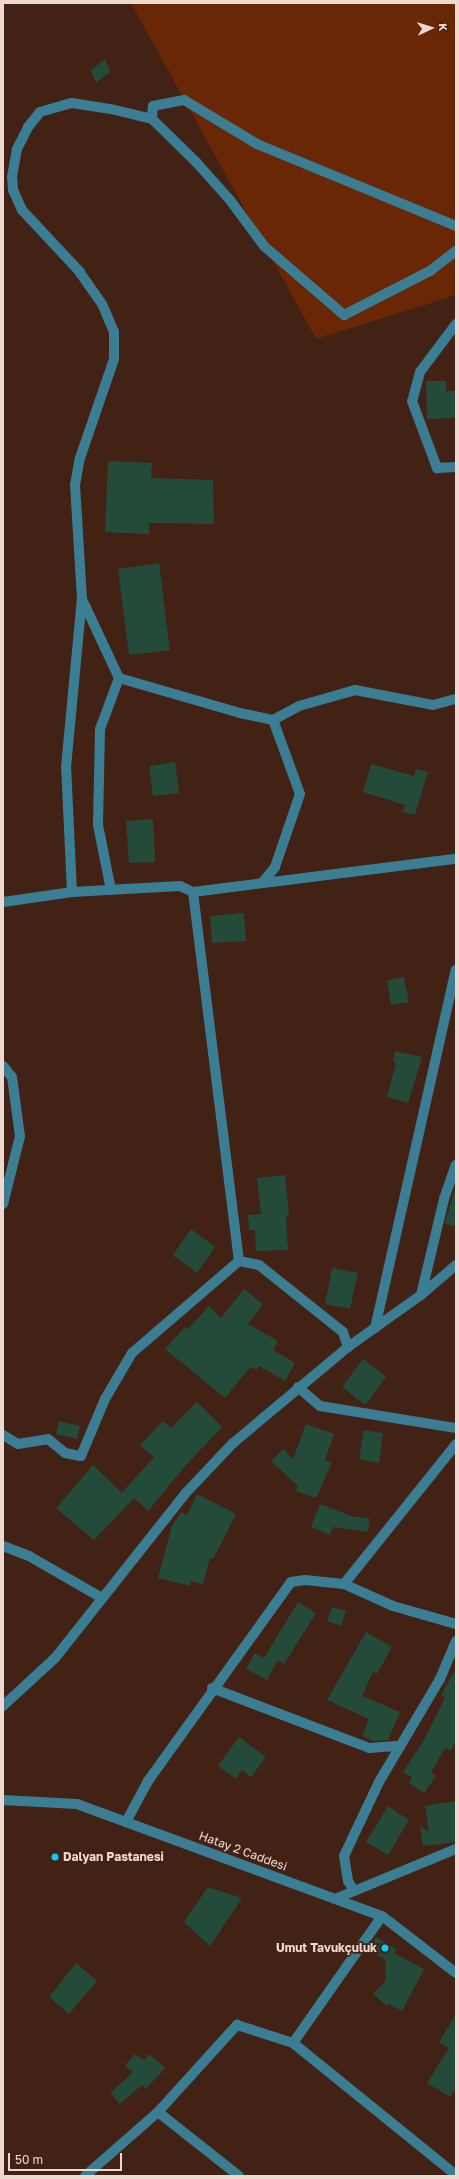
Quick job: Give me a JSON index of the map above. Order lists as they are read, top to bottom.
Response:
{
  "streets": {
    "street": ["Hatay 2 Caddesi"]
  },
  "places": ["Dalyan Pastanesi", "Umut Tavukçuluk"],
  "scale_bar": "50 m",
  "north": "right"
}
